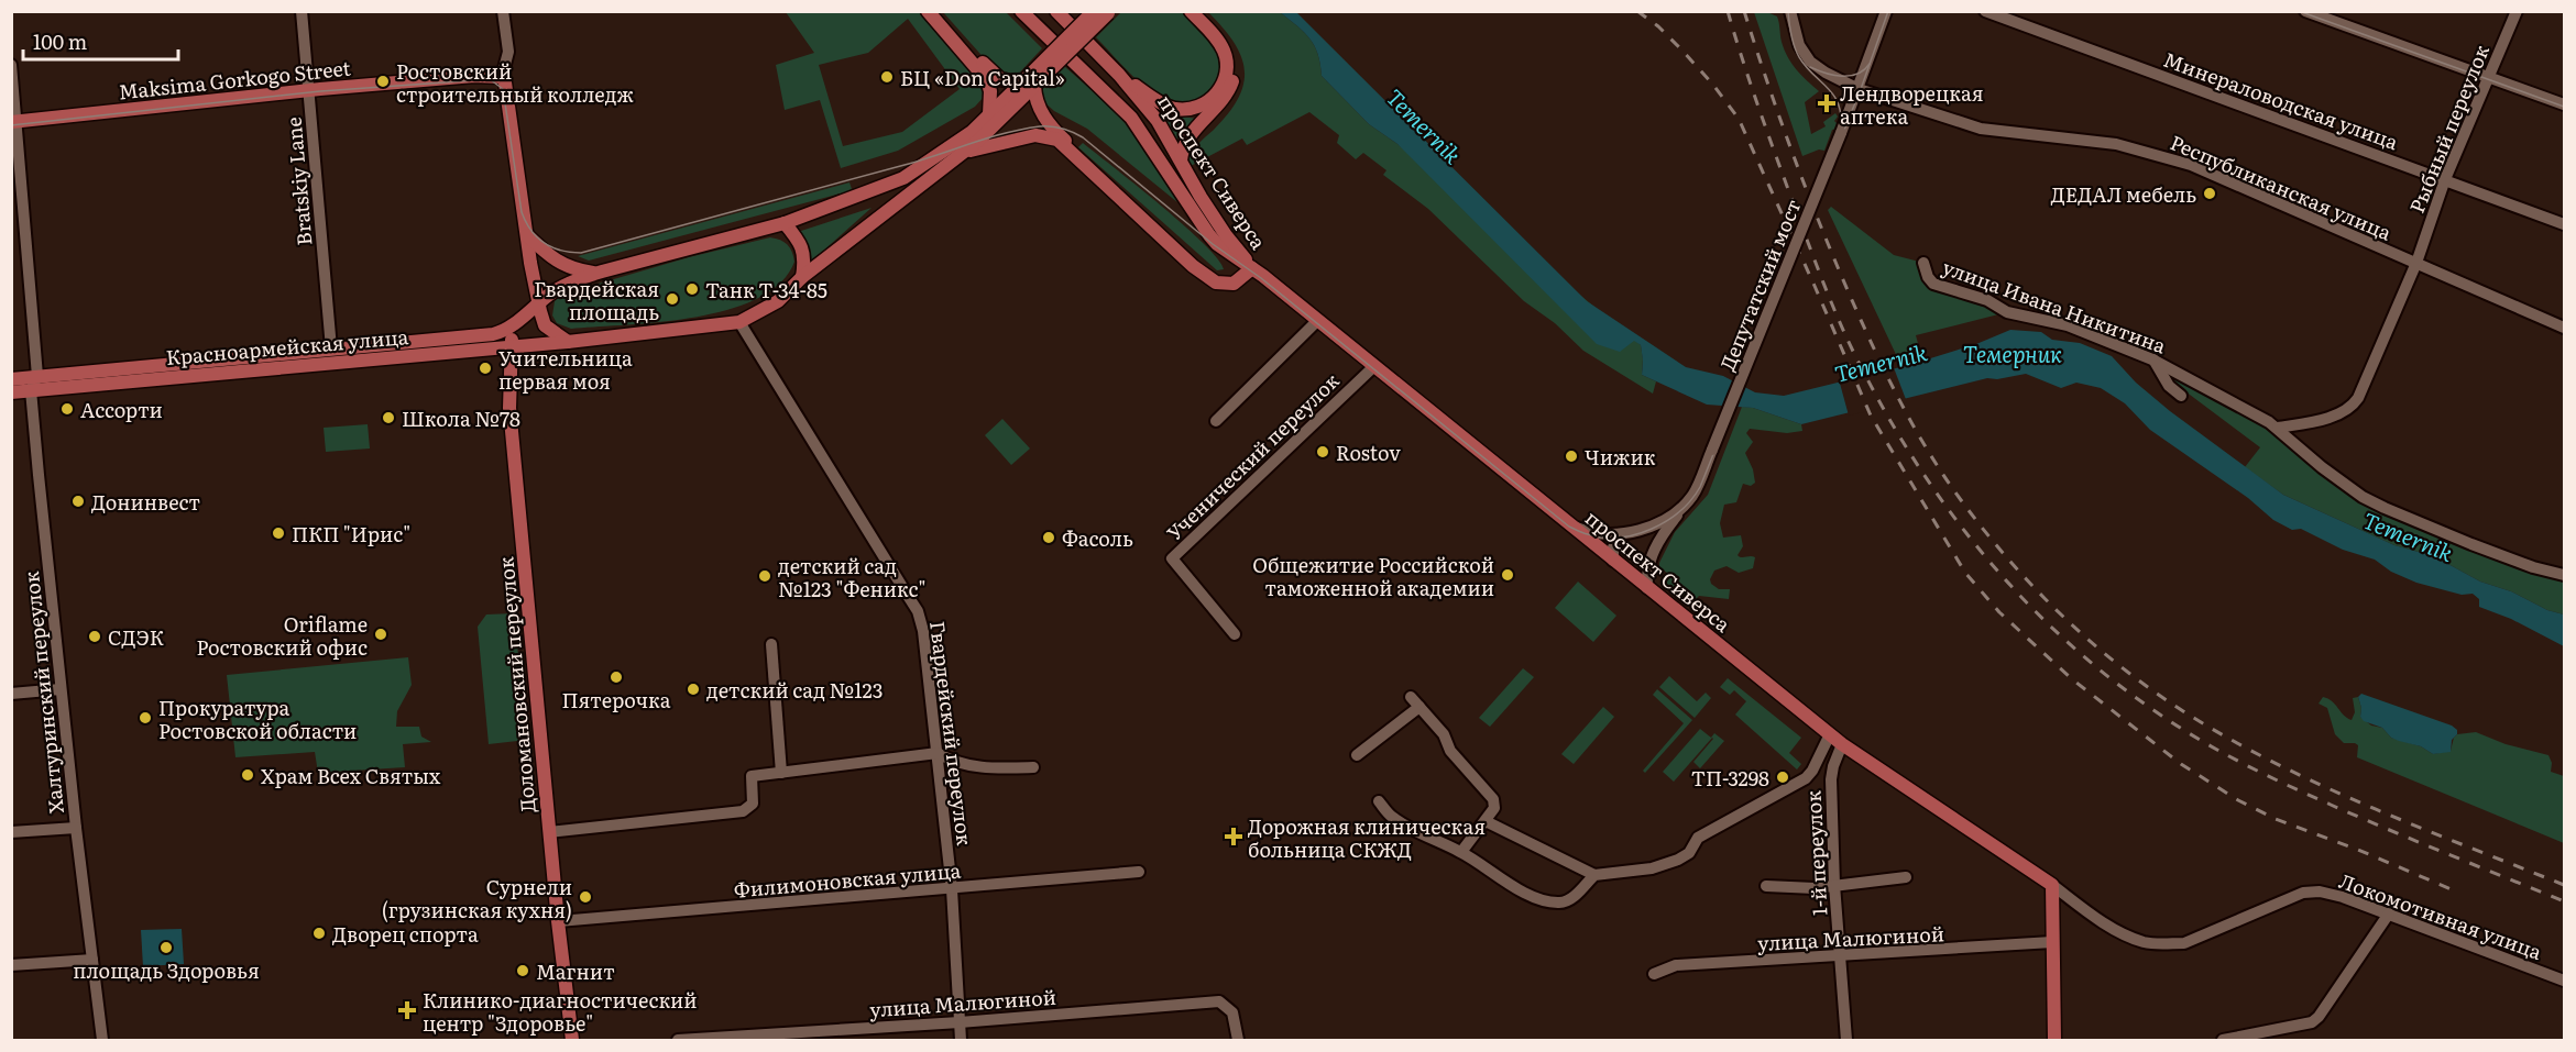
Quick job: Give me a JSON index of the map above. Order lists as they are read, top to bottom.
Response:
{
  "streets": {
    "main road": [
      "Maksima Gorkogo Street",
      "проспект Сиверса",
      "Красноармейская улица",
      "Доломановский переулок"
    ],
    "street": [
      "Минераловодская улица",
      "Рыбный переулок",
      "Bratskiy Lane",
      "Республиканская улица",
      "Депутатский мост",
      "улица Ивана Никитина",
      "Ученический переулок",
      "Халтуринский переулок",
      "Гвардейский переулок",
      "1-й переулок",
      "Филимоновская улица",
      "Локомотивная улица",
      "улица Малюгиной"
    ]
  },
  "crossings": [
    ["Maksima Gorkogo Street", "Bratskiy Lane"],
    ["Минераловодская улица", "Рыбный переулок"],
    ["Рыбный переулок", "Республиканская улица"],
    ["Рыбный переулок", "улица Ивана Никитина"],
    ["проспект Сиверса", "Депутатский мост"],
    ["проспект Сиверса", "Ученический переулок"],
    ["проспект Сиверса", "1-й переулок"],
    ["проспект Сиверса", "Локомотивная улица"],
    ["Bratskiy Lane", "Красноармейская улица"],
    ["Республиканская улица", "Депутатский мост"],
    ["Красноармейская улица", "Доломановский переулок"],
    ["Красноармейская улица", "Халтуринский переулок"],
    ["Доломановский переулок", "Филимоновская улица"],
    ["Гвардейский переулок", "Филимоновская улица"],
    ["Гвардейский переулок", "улица Малюгиной"],
    ["1-й переулок", "улица Малюгиной"]
  ],
  "water": ["Temernik", "Темерник"],
  "places": {
    "other": [
      "БЦ «Don Capital»",
      "Ростовский строительный колледж",
      "ДЕДАЛ мебель",
      "Танк Т-34-85",
      "Гвардейская площадь",
      "Учительница первая моя",
      "Ассорти",
      "Школа №78",
      "Rostov",
      "Чижик",
      "Донинвест",
      "ПКП \"Ирис\"",
      "Фасоль",
      "Общежитие Российской таможенной академии",
      "детский сад №123 \"Феникс\"",
      "Oriflame Ростовский офис",
      "СДЭК",
      "Пятерочка",
      "детский сад №123",
      "Прокуратура Ростовской области",
      "Храм Всех Святых",
      "ТП-3298",
      "Сурнели (грузинская кухня)",
      "Дворец спорта",
      "площадь Здоровья",
      "Магнит"
    ],
    "health": ["Лендворецкая аптека", "Дорожная клиническая больница СКЖД", "Клинико-диагностический центр \"Здоровье\""]
  },
  "scale_bar": "100 m"
}
